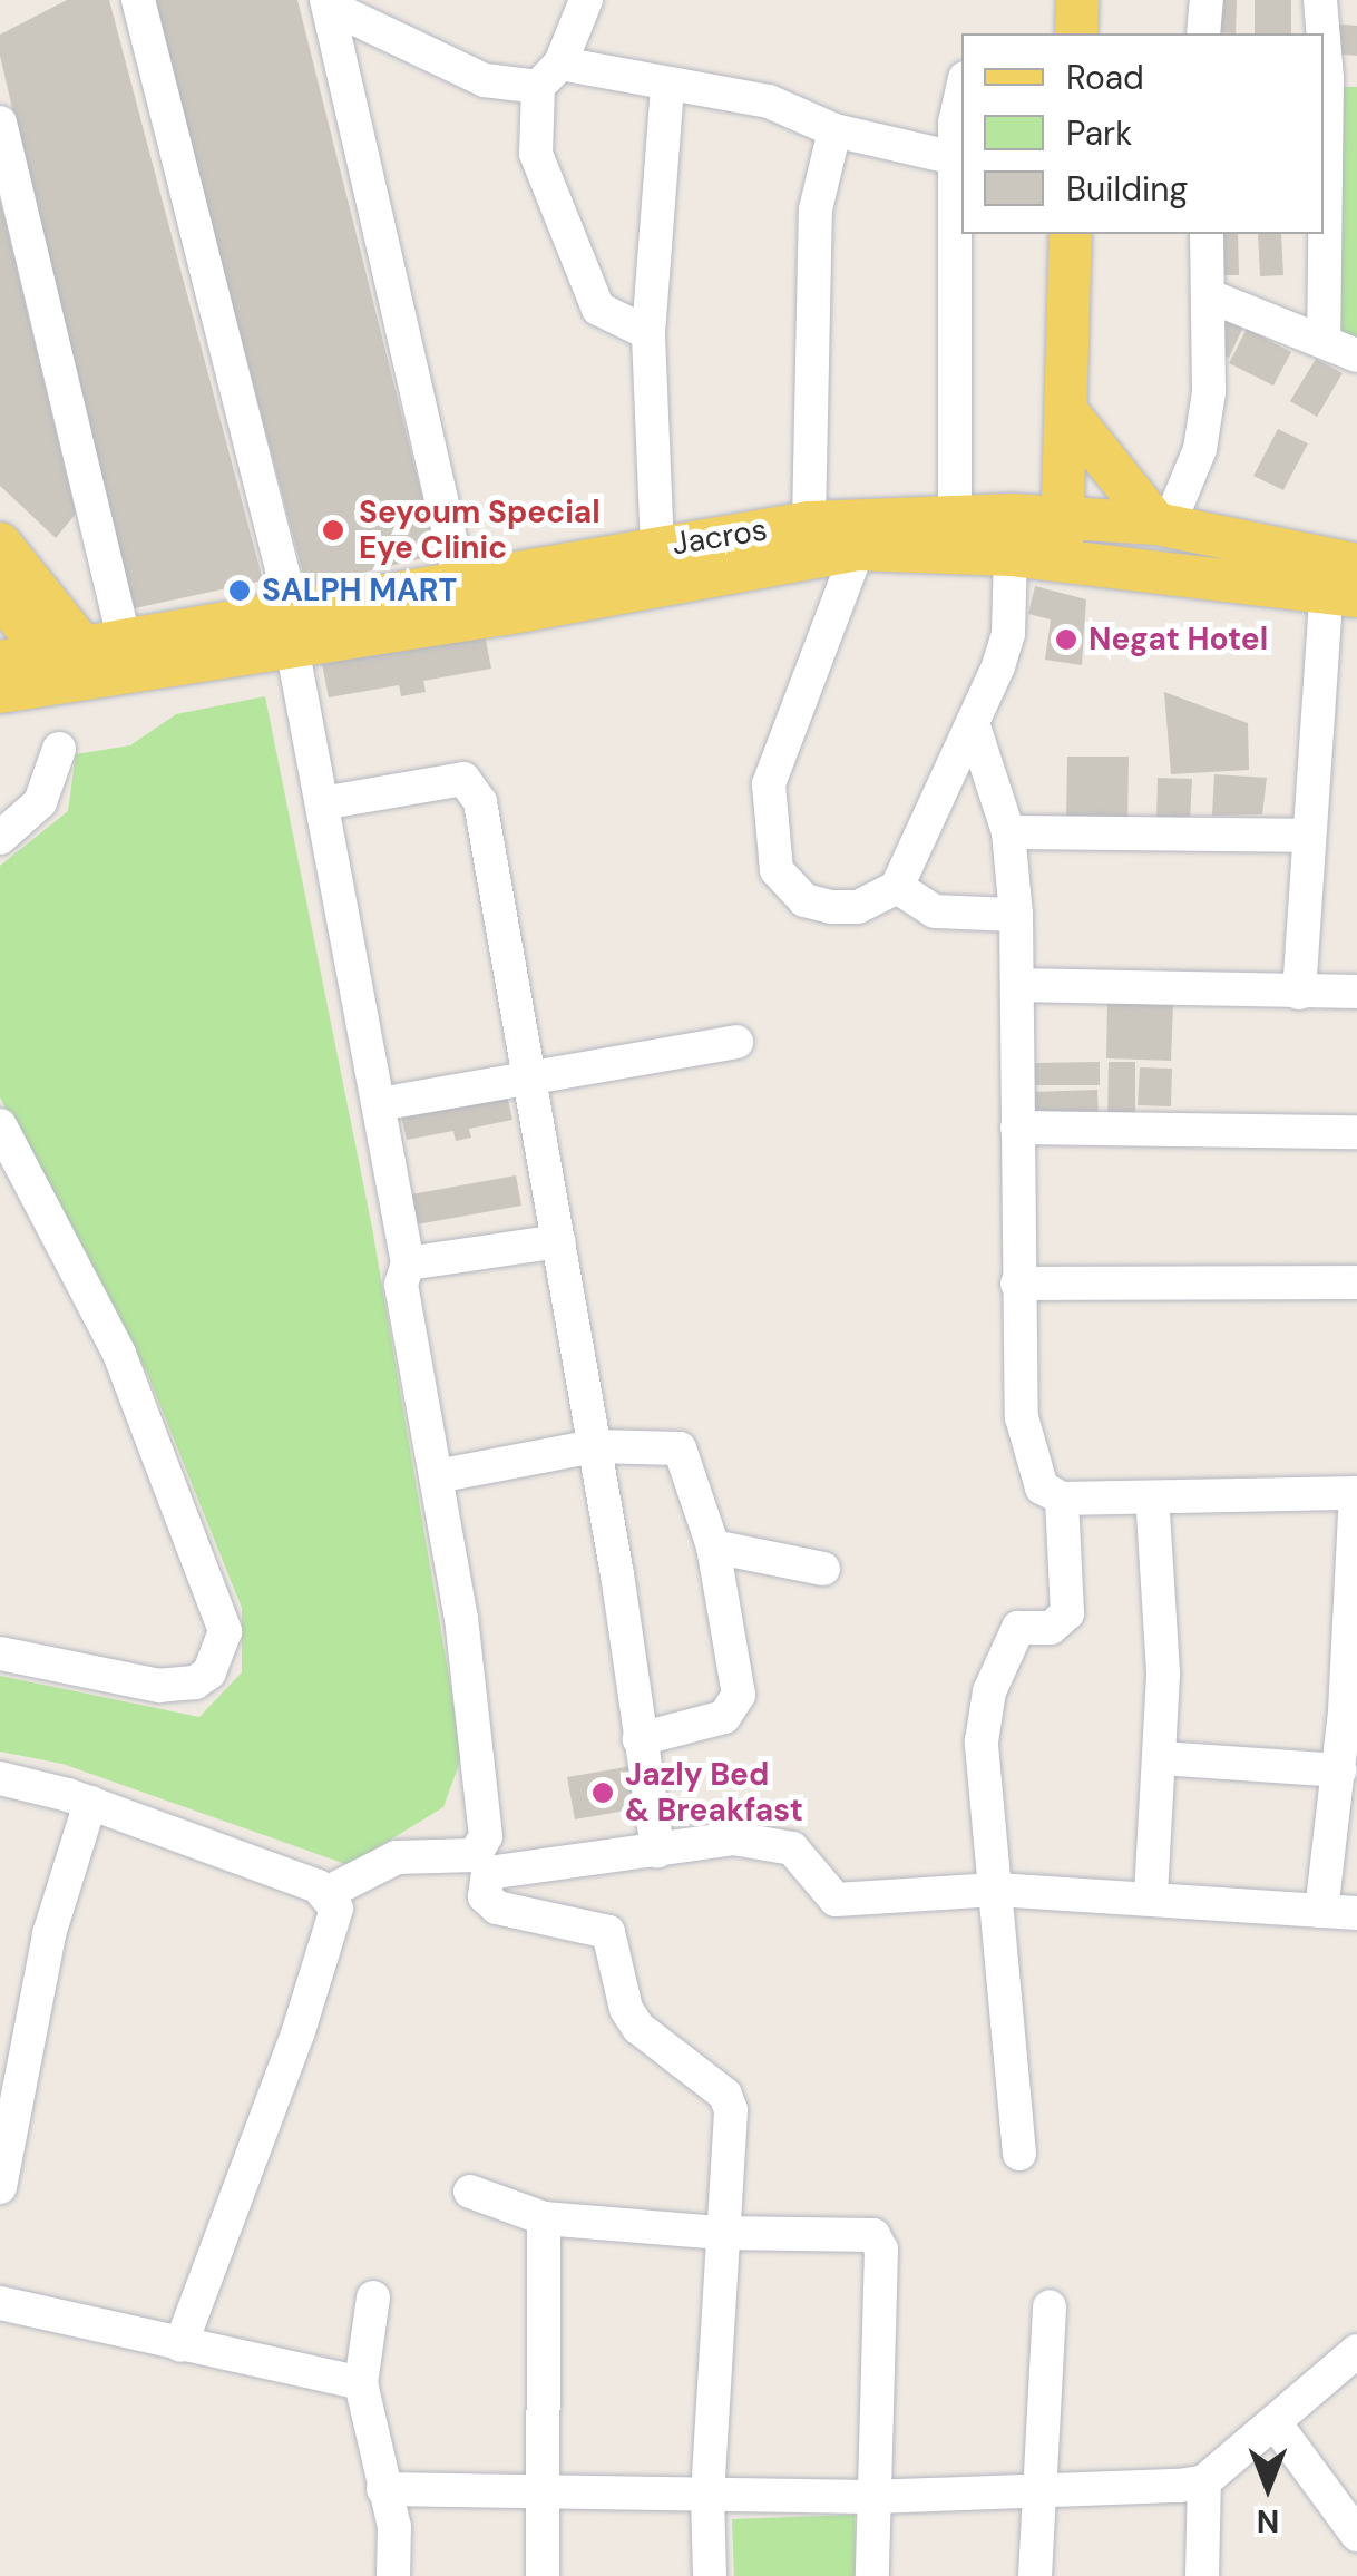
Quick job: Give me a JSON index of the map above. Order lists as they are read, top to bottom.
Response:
{
  "streets": {
    "main road": ["Jacros"]
  },
  "places": [
    "Seyoum Special Eye Clinic",
    "SALPH MART",
    "Negat Hotel",
    "Jazly Bed & Breakfast"
  ],
  "legend": ["Road", "Park", "Building"],
  "north": "bottom"
}
